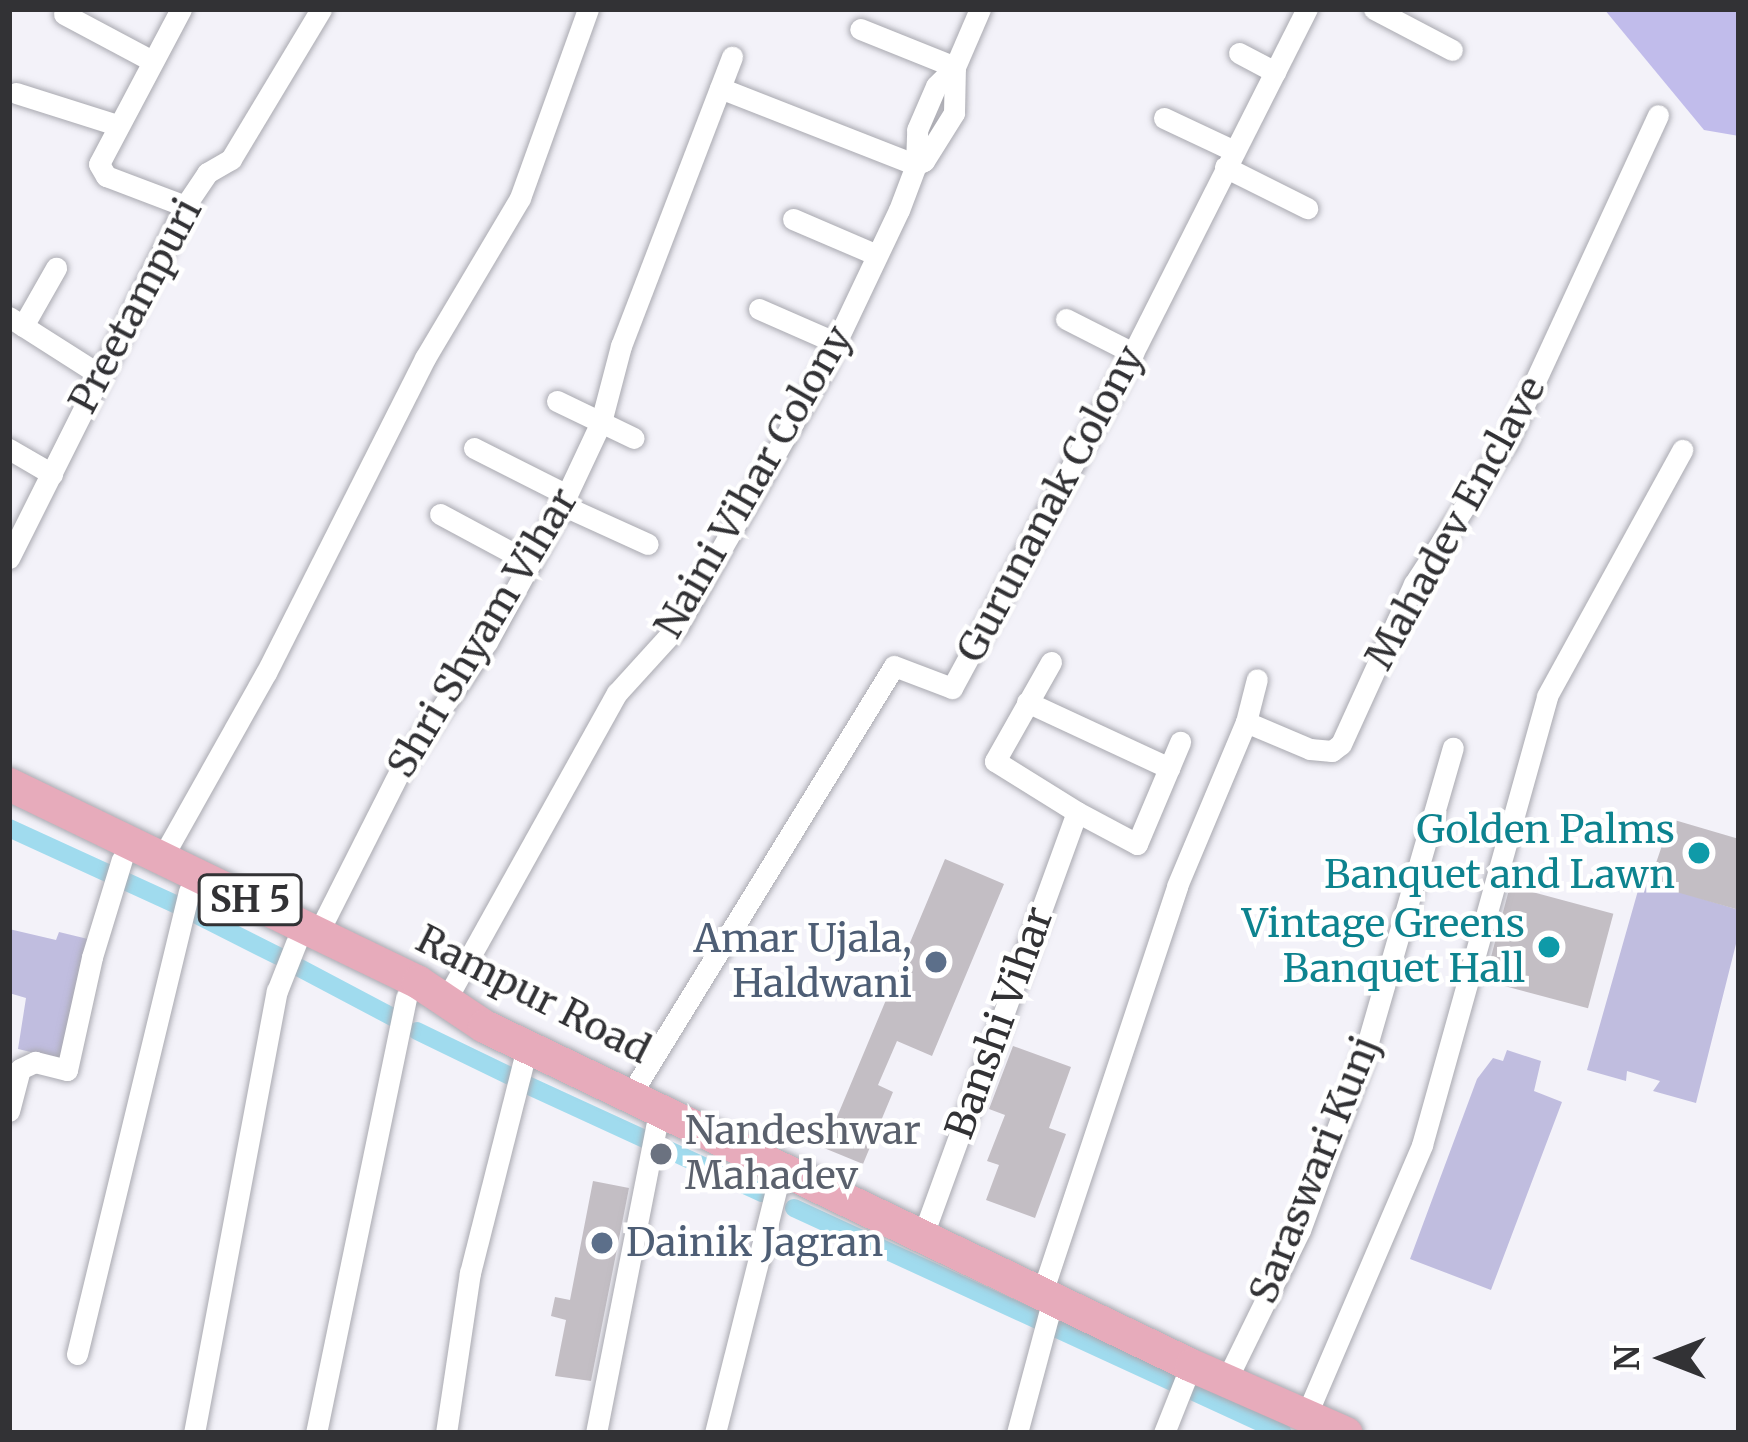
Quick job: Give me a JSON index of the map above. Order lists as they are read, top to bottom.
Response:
{
  "streets": {
    "main road": ["SH 5", "Rampur Road"],
    "street": [
      "Preetampuri",
      "Naini Vihar Colony",
      "Gurunanak Colony",
      "Mahadev Enclave",
      "Shri Shyam Vihar",
      "Banshi Vihar",
      "Saraswari Kunj"
    ]
  },
  "crossings": [
    ["Naini Vihar Colony", "Rampur Road"],
    ["Gurunanak Colony", "Rampur Road"],
    ["Shri Shyam Vihar", "Rampur Road"],
    ["Rampur Road", "Banshi Vihar"],
    ["Rampur Road", "Saraswari Kunj"]
  ],
  "places": [
    "Golden Palms Banquet and Lawn",
    "Vintage Greens Banquet Hall",
    "Amar Ujala, Haldwani",
    "Nandeshwar Mahadev",
    "Dainik Jagran"
  ],
  "north": "left"
}
